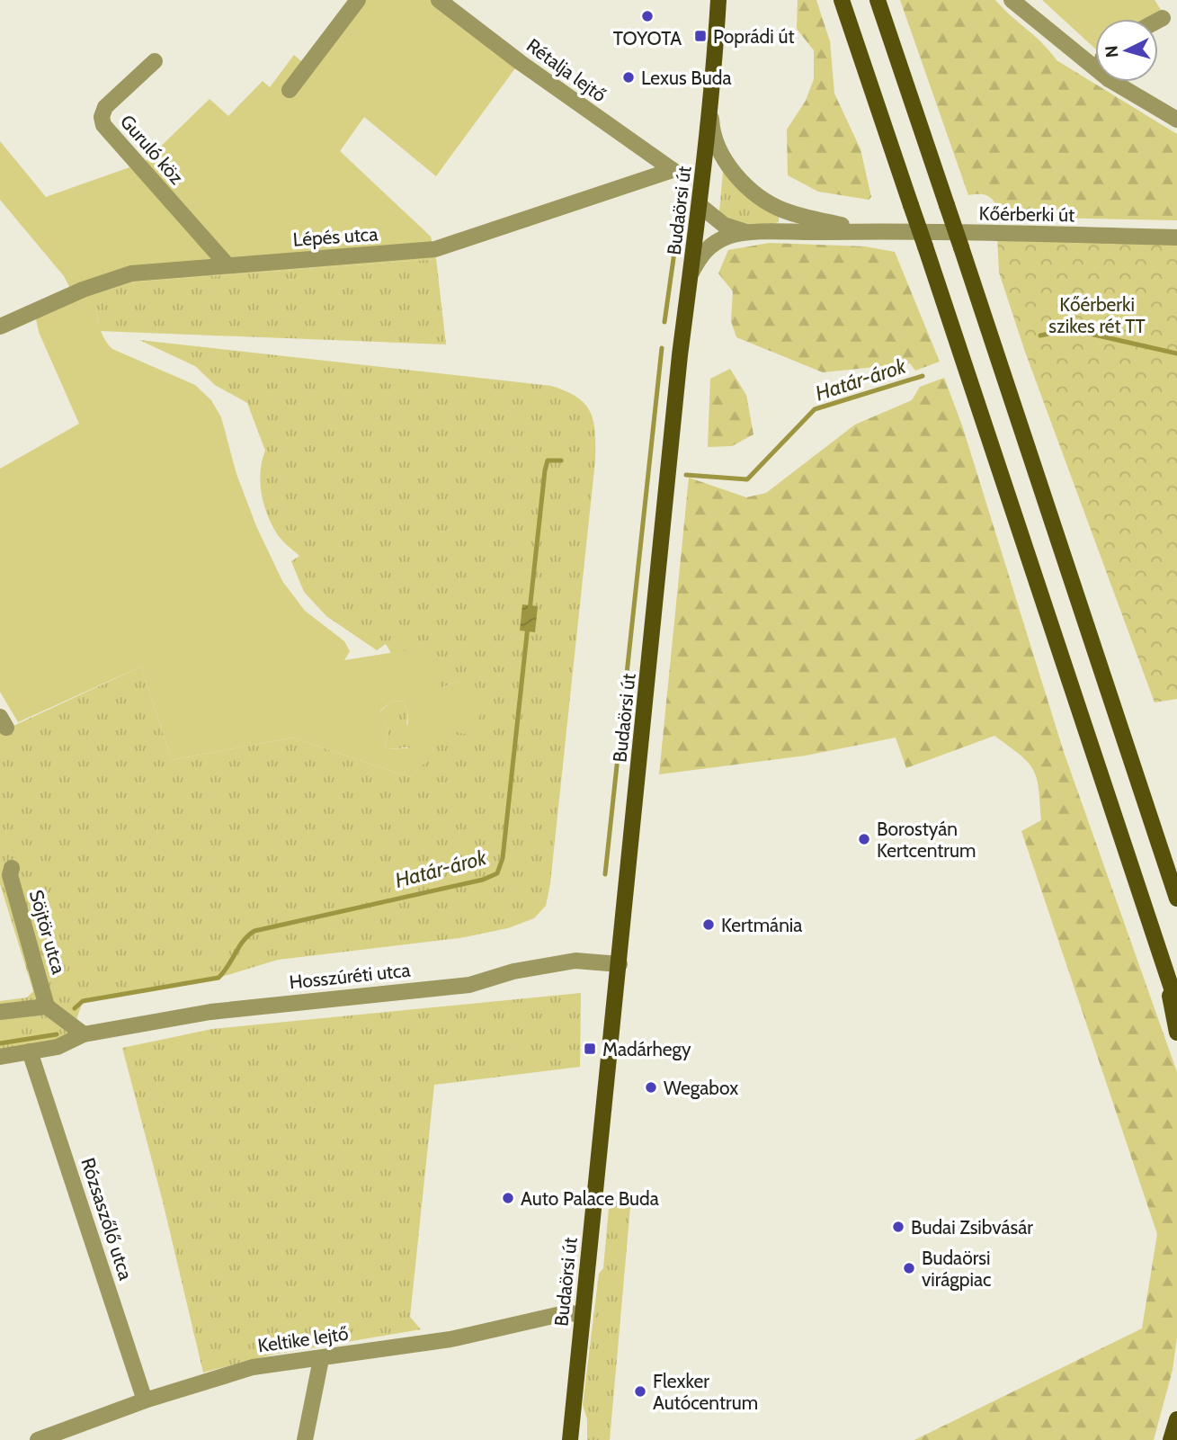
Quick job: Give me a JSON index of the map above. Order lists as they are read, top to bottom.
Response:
{
  "streets": {
    "main road": ["Budaörsi út"],
    "street": [
      "Rétalja lejtő",
      "Guruló köz",
      "Kőérberki út",
      "Lépés utca",
      "Söjtör utca",
      "Hosszúréti utca",
      "Rózsaszőlő utca",
      "Keltike lejtő"
    ]
  },
  "crossings": [
    ["Rétalja lejtő", "Lépés utca"],
    ["Guruló köz", "Lépés utca"],
    ["Budaörsi út", "Kőérberki út"],
    ["Budaörsi út", "Hosszúréti utca"],
    ["Budaörsi út", "Keltike lejtő"],
    ["Hosszúréti utca", "Rózsaszőlő utca"],
    ["Rózsaszőlő utca", "Keltike lejtő"]
  ],
  "water": ["Határ-árok"],
  "parks": ["Kőérberki szikes rét TT"],
  "places": {
    "other": [
      "TOYOTA",
      "Lexus Buda",
      "Borostyán Kertcentrum",
      "Kertmánia",
      "Wegabox",
      "Auto Palace Buda",
      "Budai Zsibvásár",
      "Budaörsi virágpiac",
      "Flexker Autócentrum"
    ],
    "transit": ["Poprádi út", "Madárhegy"]
  },
  "north": "left"
}
